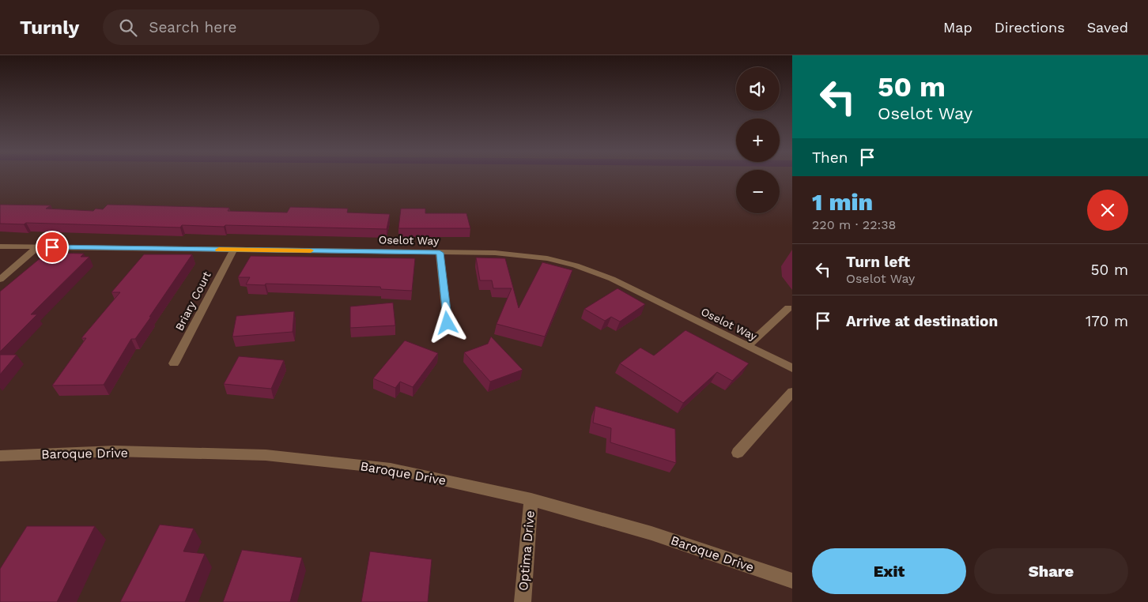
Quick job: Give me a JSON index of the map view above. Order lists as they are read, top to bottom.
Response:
{
  "streets": {
    "street": [
      "Oselot Way",
      "Briary Court",
      "Baroque Drive",
      "Optima Drive"
    ]
  },
  "crossings": [
    ["Oselot Way", "Briary Court"],
    ["Baroque Drive", "Optima Drive"]
  ],
  "page": {
    "header": "Turnly",
    "search": "Search here",
    "nav": ["Map", "Directions", "Saved"],
    "turn": ["50 m", "Oselot Way"],
    "map_buttons": ["+", "−"],
    "then": "Then",
    "heading": ["1 min", "220 m · 22:38"],
    "list": [
      {
        "name": "Turn left",
        "note": "Oselot Way",
        "value": "50 m"
      },
      {
        "name": "Arrive at destination",
        "value": "170 m"
      }
    ],
    "buttons": ["Exit", "Share"]
  }
}
